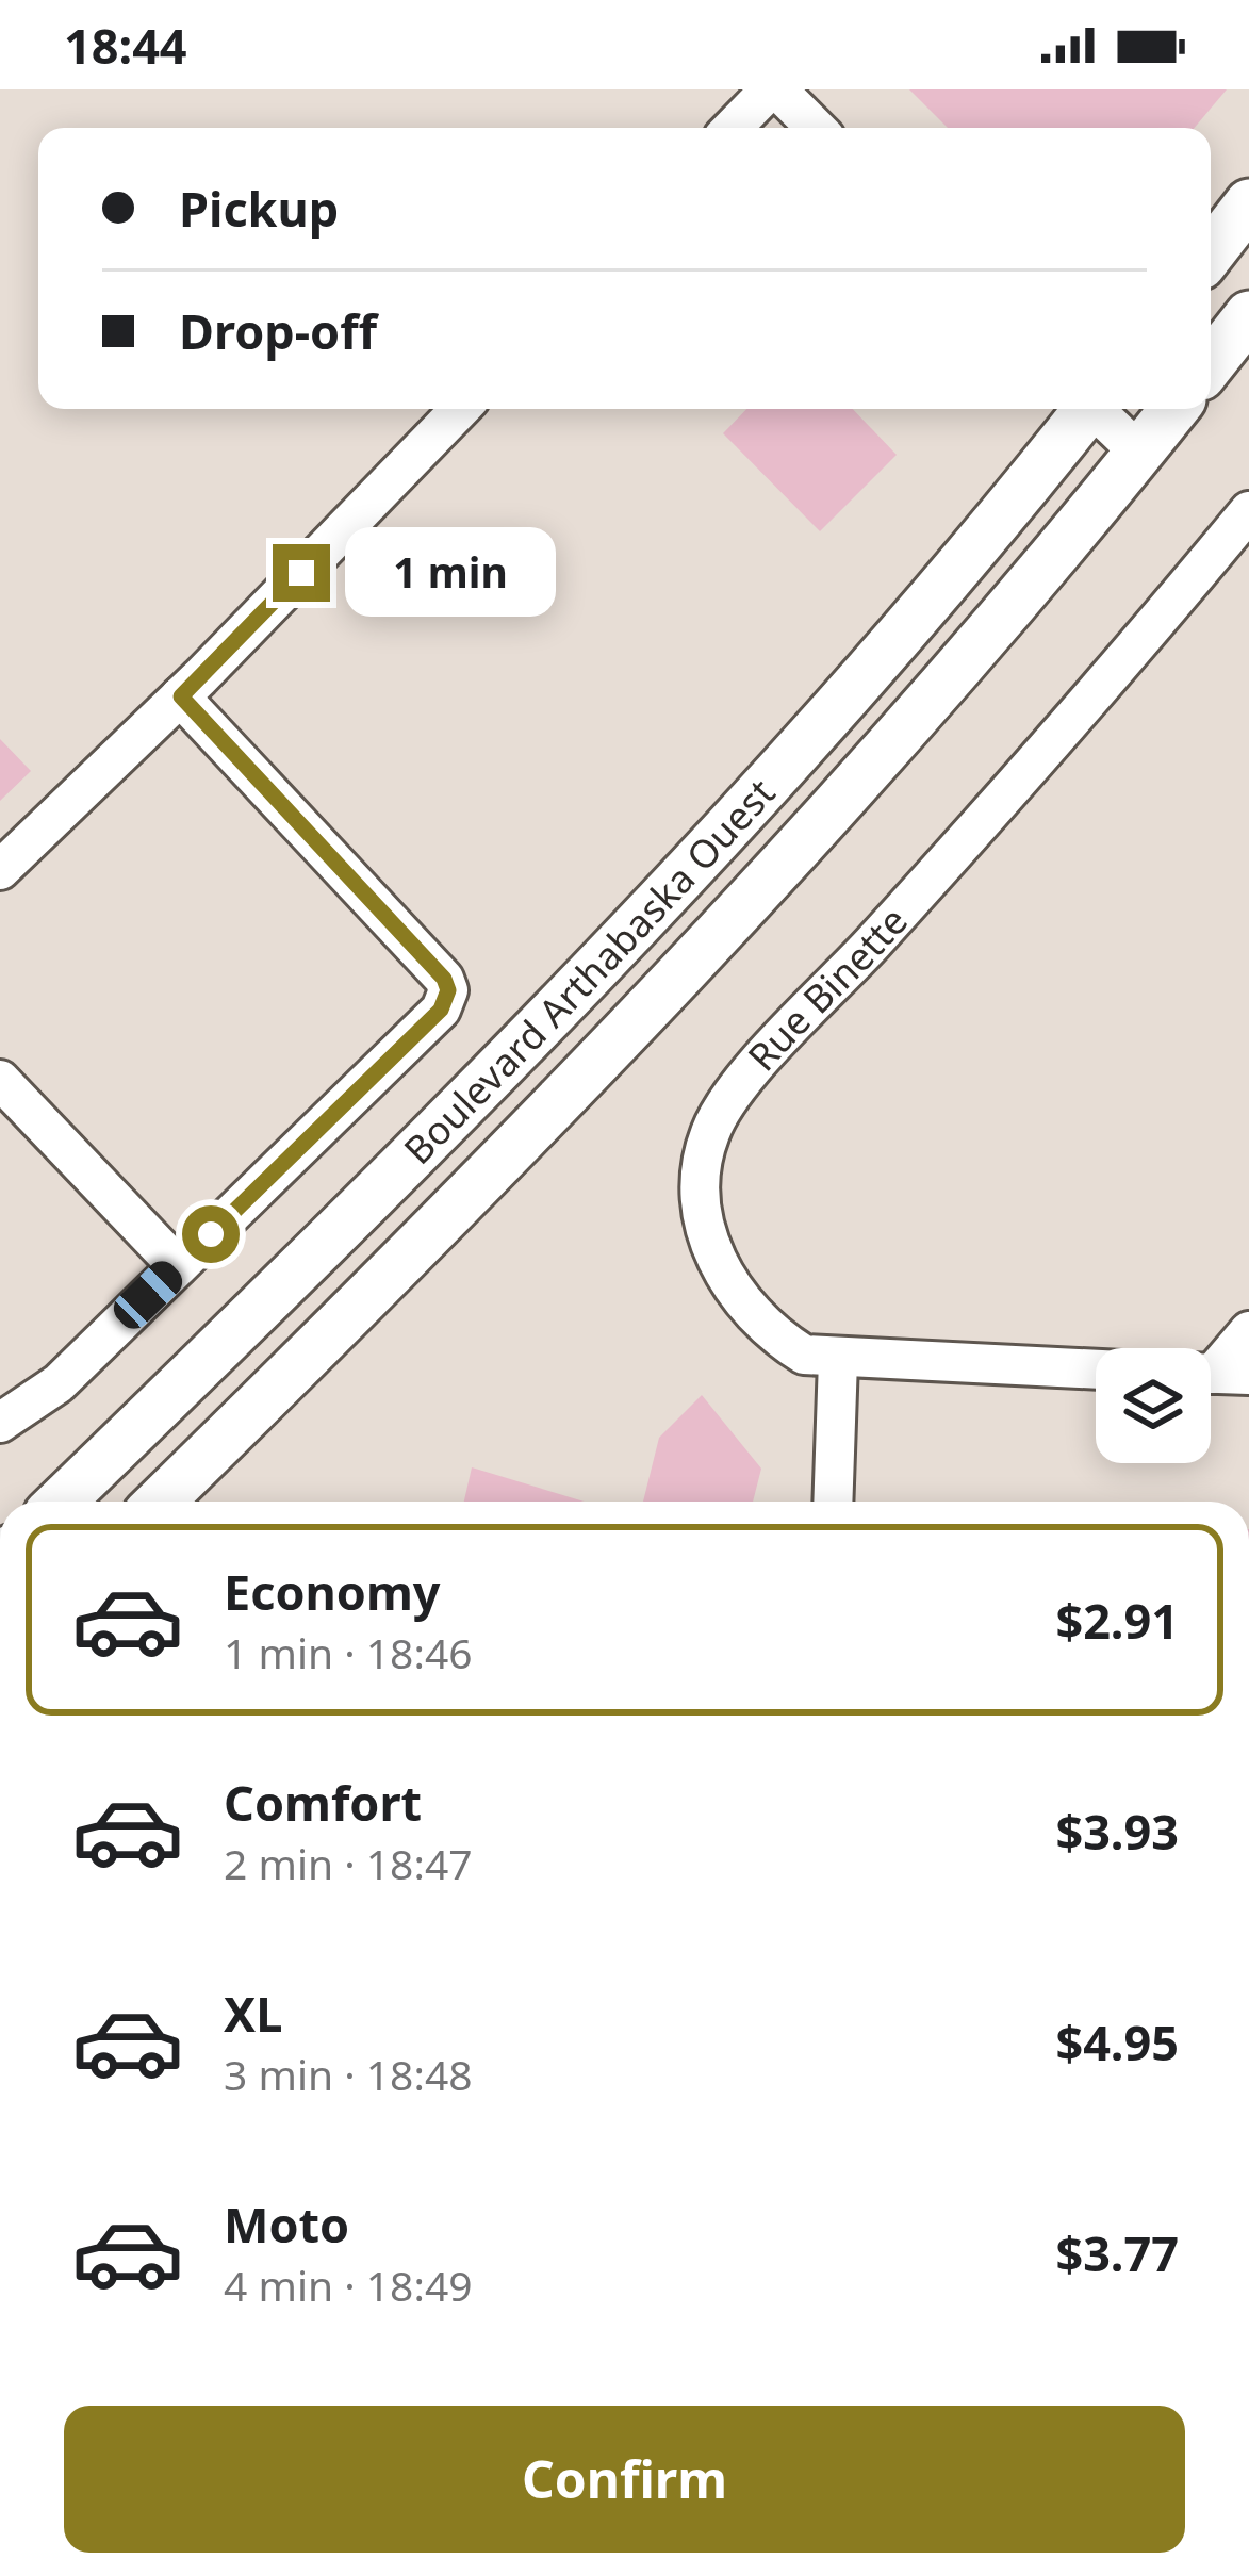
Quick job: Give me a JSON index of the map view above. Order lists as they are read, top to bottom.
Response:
{
  "streets": {
    "main road": ["Boulevard Arthabaska Ouest"],
    "street": ["Rue Binette"]
  },
  "page": {
    "status": "18:44",
    "banner": ["Pickup", "Drop-off"],
    "bubble": "1 min",
    "list": [
      {
        "name": "Economy",
        "note": "1 min · 18:46",
        "value": "$2.91"
      },
      {
        "name": "Comfort",
        "note": "2 min · 18:47",
        "value": "$3.93"
      },
      {
        "name": "XL",
        "note": "3 min · 18:48",
        "value": "$4.95"
      },
      {
        "name": "Moto",
        "note": "4 min · 18:49",
        "value": "$3.77"
      }
    ],
    "buttons": "Confirm"
  }
}
